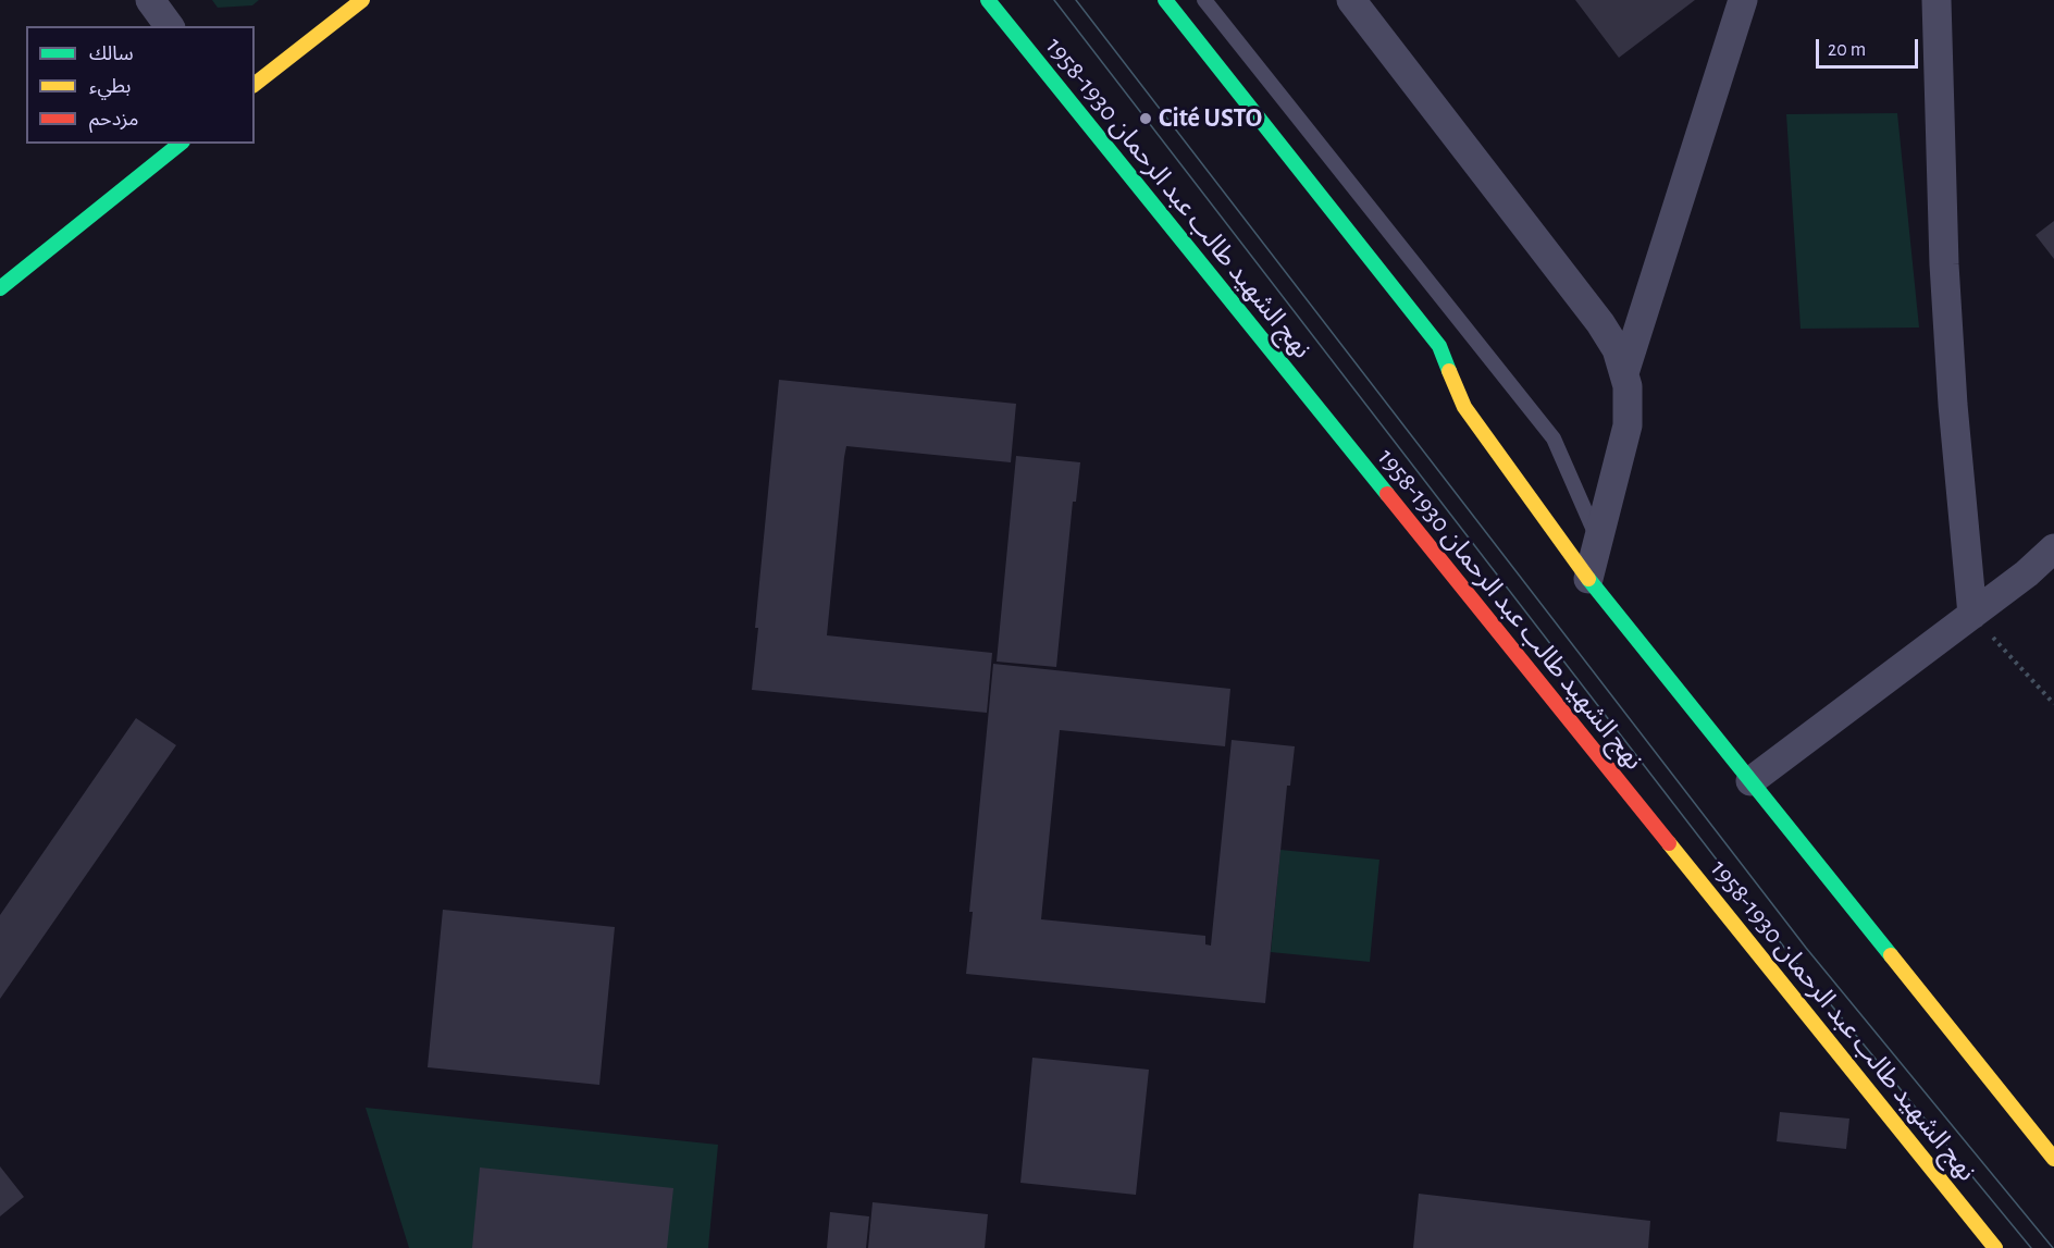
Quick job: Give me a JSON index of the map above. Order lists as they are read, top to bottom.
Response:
{
  "streets": {
    "main road": ["نهج الشهيد طالب عبد الرحمان 1930-1958"]
  },
  "places": ["Cité USTO"],
  "legend": ["سالك", "بطيء", "مزدحم"],
  "scale_bar": "20 m"
}
